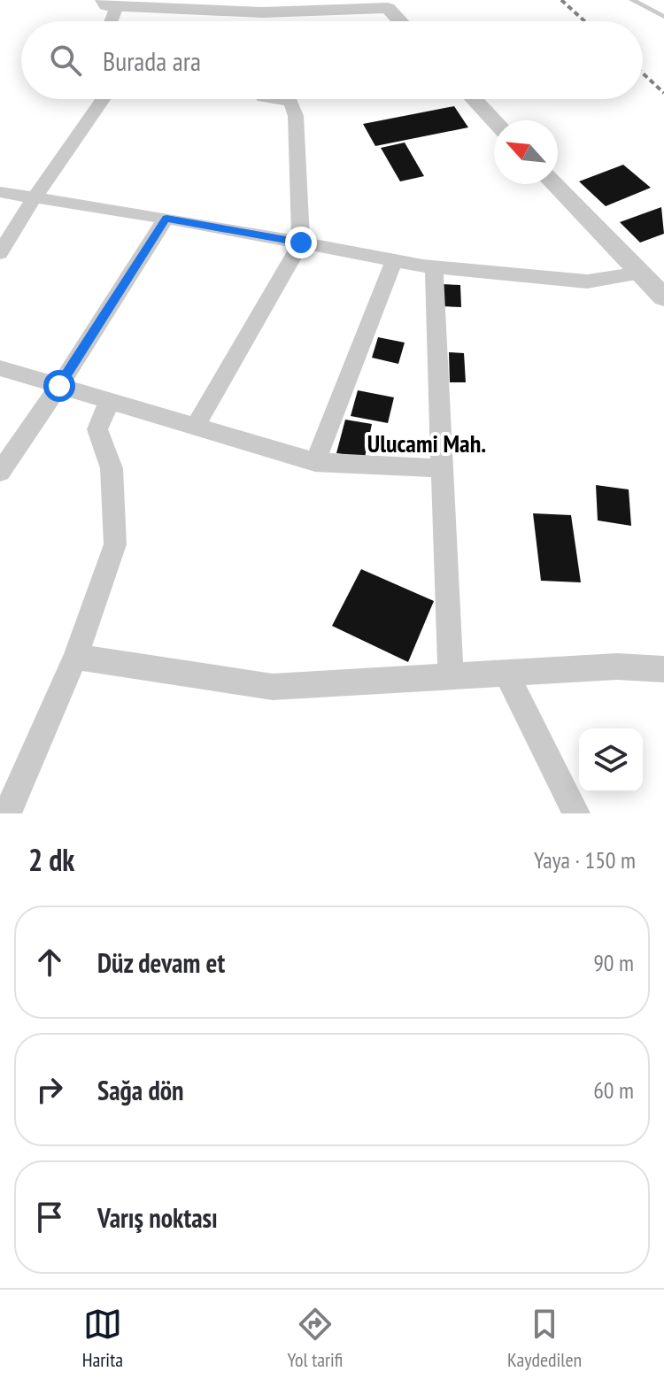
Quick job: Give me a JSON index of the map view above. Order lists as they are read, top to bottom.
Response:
{
  "districts": ["Ulucami Mah."],
  "north": "top left",
  "page": {
    "search": "Burada ara",
    "heading": ["2 dk", "Yaya · 150 m"],
    "list": [
      ["Düz devam et", "90 m"],
      ["Sağa dön", "60 m"],
      "Varış noktası"
    ],
    "nav": ["Harita", "Yol tarifi", "Kaydedilen"]
  }
}
